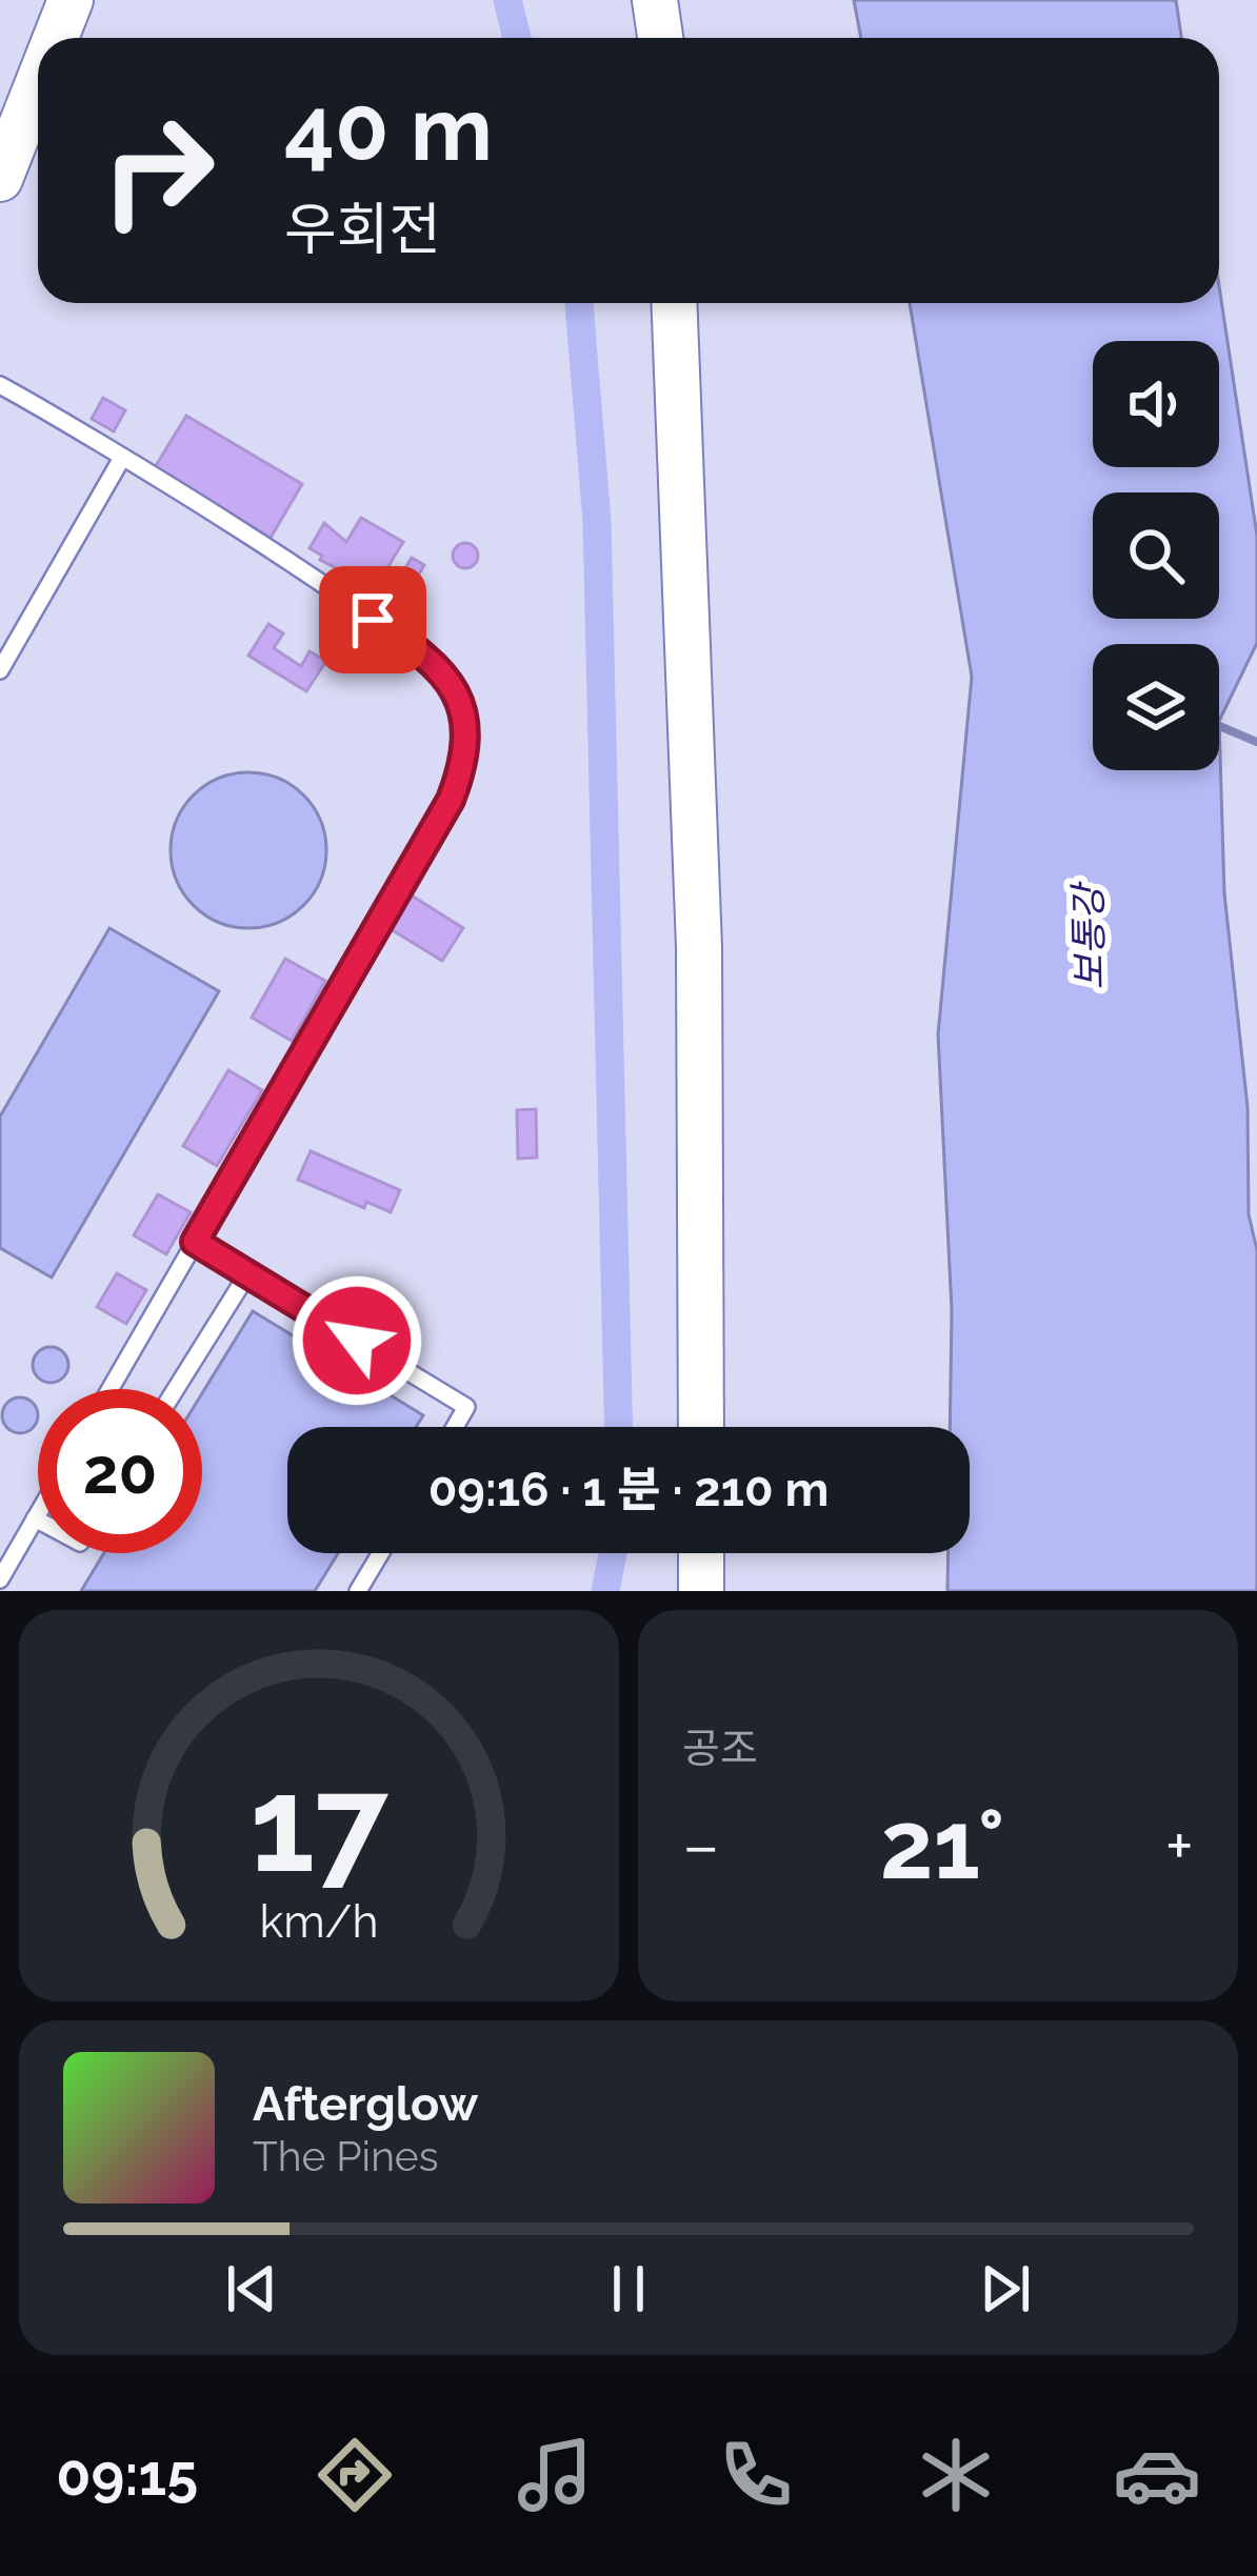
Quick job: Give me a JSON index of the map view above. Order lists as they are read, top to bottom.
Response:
{
  "water": ["보통강"],
  "page": {
    "turn": ["40 m", "우회전"],
    "limit": "20",
    "trip": "09:16 · 1 분 · 210 m",
    "tile": "공조",
    "heat": ["−", "21°", "+"],
    "song": ["Afterglow", "The Pines"],
    "tabs": "09:15",
    "gauge": ["17", "km/h"]
  }
}
